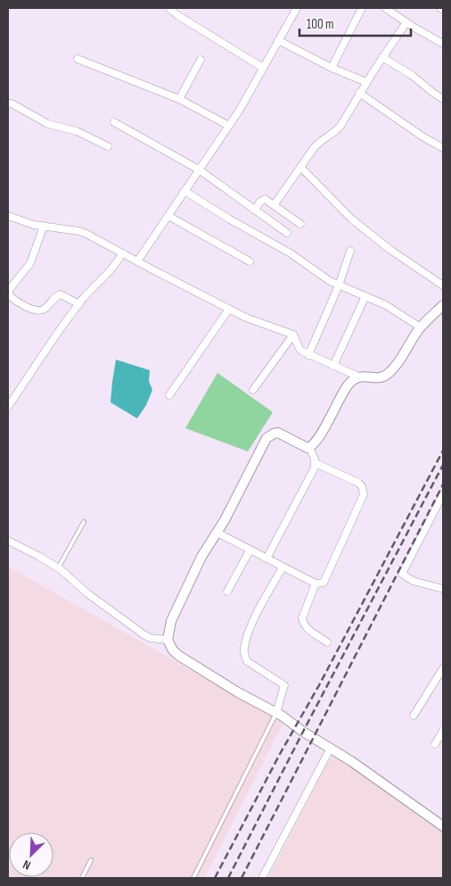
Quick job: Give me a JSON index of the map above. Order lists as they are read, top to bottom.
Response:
{
  "scale_bar": "100 m",
  "north": "bottom left"
}
